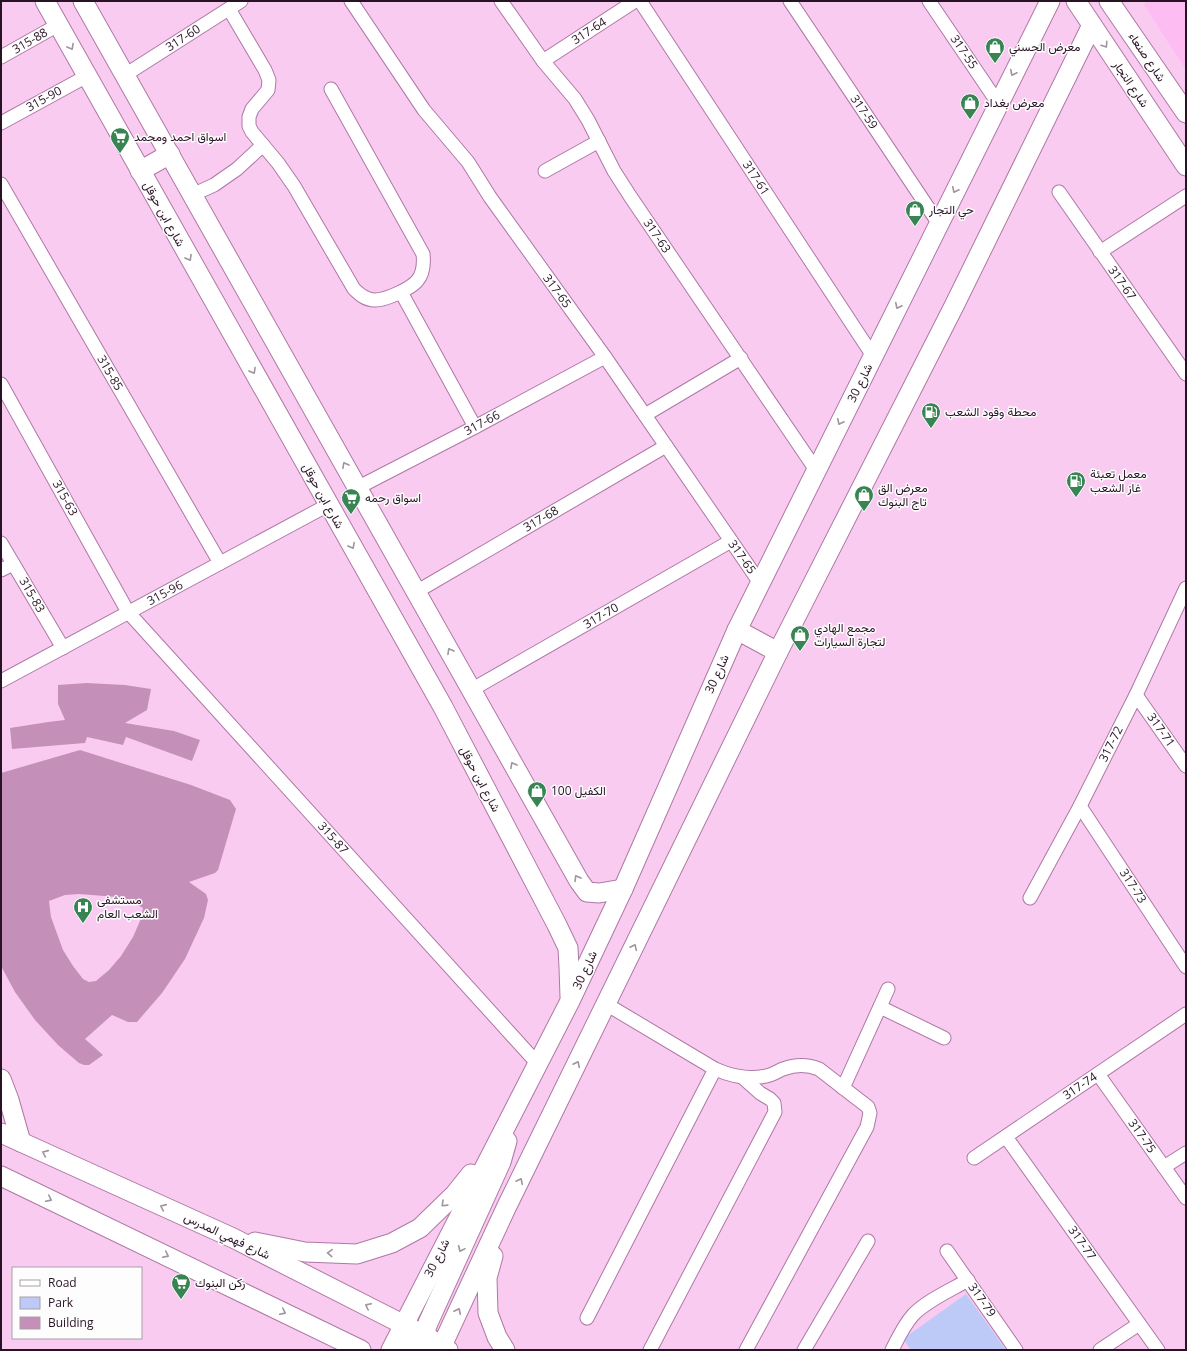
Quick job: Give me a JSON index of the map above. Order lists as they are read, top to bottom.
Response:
{
  "streets": {
    "main road": [
      "شارع صنعاء",
      "شارع التجار",
      "شارع ابن حوقل",
      "شارع 30",
      "شارع فهمي المدرس"
    ],
    "street": [
      "317-64",
      "317-60",
      "315-88",
      "317-55",
      "315-90",
      "317-59",
      "317-61",
      "317-63",
      "317-67",
      "317-65",
      "315-85",
      "317-66",
      "315-63",
      "317-68",
      "315-96",
      "315-83",
      "317-70",
      "317-71",
      "317-72",
      "315-87",
      "317-73",
      "317-74",
      "317-75",
      "317-77",
      "317-79"
    ]
  },
  "crossings": [
    ["317-64", "317-63"],
    ["315-88", "شارع ابن حوقل"],
    ["317-55", "شارع 30"],
    ["315-90", "شارع ابن حوقل"],
    ["317-59", "شارع 30"],
    ["317-61", "شارع 30"],
    ["شارع ابن حوقل", "شارع 30"],
    ["شارع ابن حوقل", "315-96"],
    ["317-63", "شارع 30"],
    ["317-65", "شارع 30"],
    ["317-65", "317-66"],
    ["317-65", "317-68"],
    ["317-65", "317-70"],
    ["315-85", "315-96"],
    ["شارع 30", "315-87"],
    ["شارع 30", "شارع فهمي المدرس"],
    ["315-63", "315-96"],
    ["315-63", "315-87"],
    ["315-96", "315-83"],
    ["315-96", "315-87"],
    ["317-71", "317-72"],
    ["317-72", "317-73"],
    ["317-74", "317-75"],
    ["317-74", "317-77"]
  ],
  "one_way": ["شارع التجار"],
  "places": {
    "shop": [
      "معرض الحسني",
      "معرض بغداد",
      "حي التجار",
      "معرض الق تاج البنوك",
      "مجمع الهادي لتجارة السيارات",
      "الكفيل 100"
    ],
    "supermarket": ["اسواق احمد ومحمد", "اسواق رحمه", "ركن البنوك"],
    "fuel station": ["محطة وقود الشعب", "معمل تعبئة غاز الشعب"],
    "hospital": ["مستشفى الشعب العام"]
  },
  "legend": ["Road", "Park", "Building"]
}
